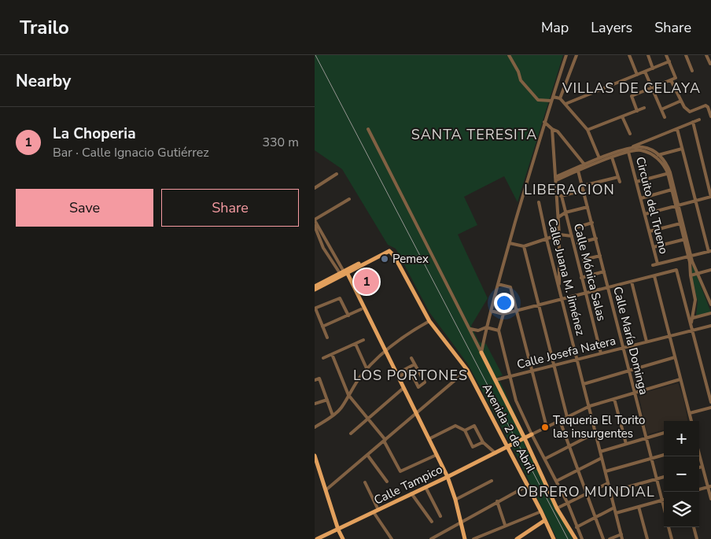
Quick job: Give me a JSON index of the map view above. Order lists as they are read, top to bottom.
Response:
{
  "streets": {
    "main road": ["Avenida 2 de Abril", "Calle Tampico"],
    "street": [
      "Circuito del Trueno",
      "Calle Mónica Salas",
      "Calle Juana M. Jiménez",
      "Calle María Dominga",
      "Calle Josefa Natera"
    ]
  },
  "crossings": [
    ["Calle Mónica Salas", "Calle Josefa Natera"],
    ["Calle Juana M. Jiménez", "Calle Josefa Natera"],
    ["Calle María Dominga", "Calle Josefa Natera"],
    ["Avenida 2 de Abril", "Calle Tampico"]
  ],
  "districts": [
    "VILLAS DE CELAYA",
    "SANTA TERESITA",
    "LIBERACION",
    "LOS PORTONES",
    "OBRERO MUNDIAL"
  ],
  "places": ["Pemex", "Taqueria El Torito las insurgentes"],
  "page": {
    "header": "Trailo",
    "nav": ["Map", "Layers", "Share"],
    "heading": "Nearby",
    "list": [
      {
        "mark": "1",
        "name": "La Choperia",
        "note": "Bar · Calle Ignacio Gutiérrez",
        "value": "330 m"
      }
    ],
    "buttons": ["Save", "Share"],
    "pins": "1",
    "map_buttons": ["+", "−"]
  }
}
